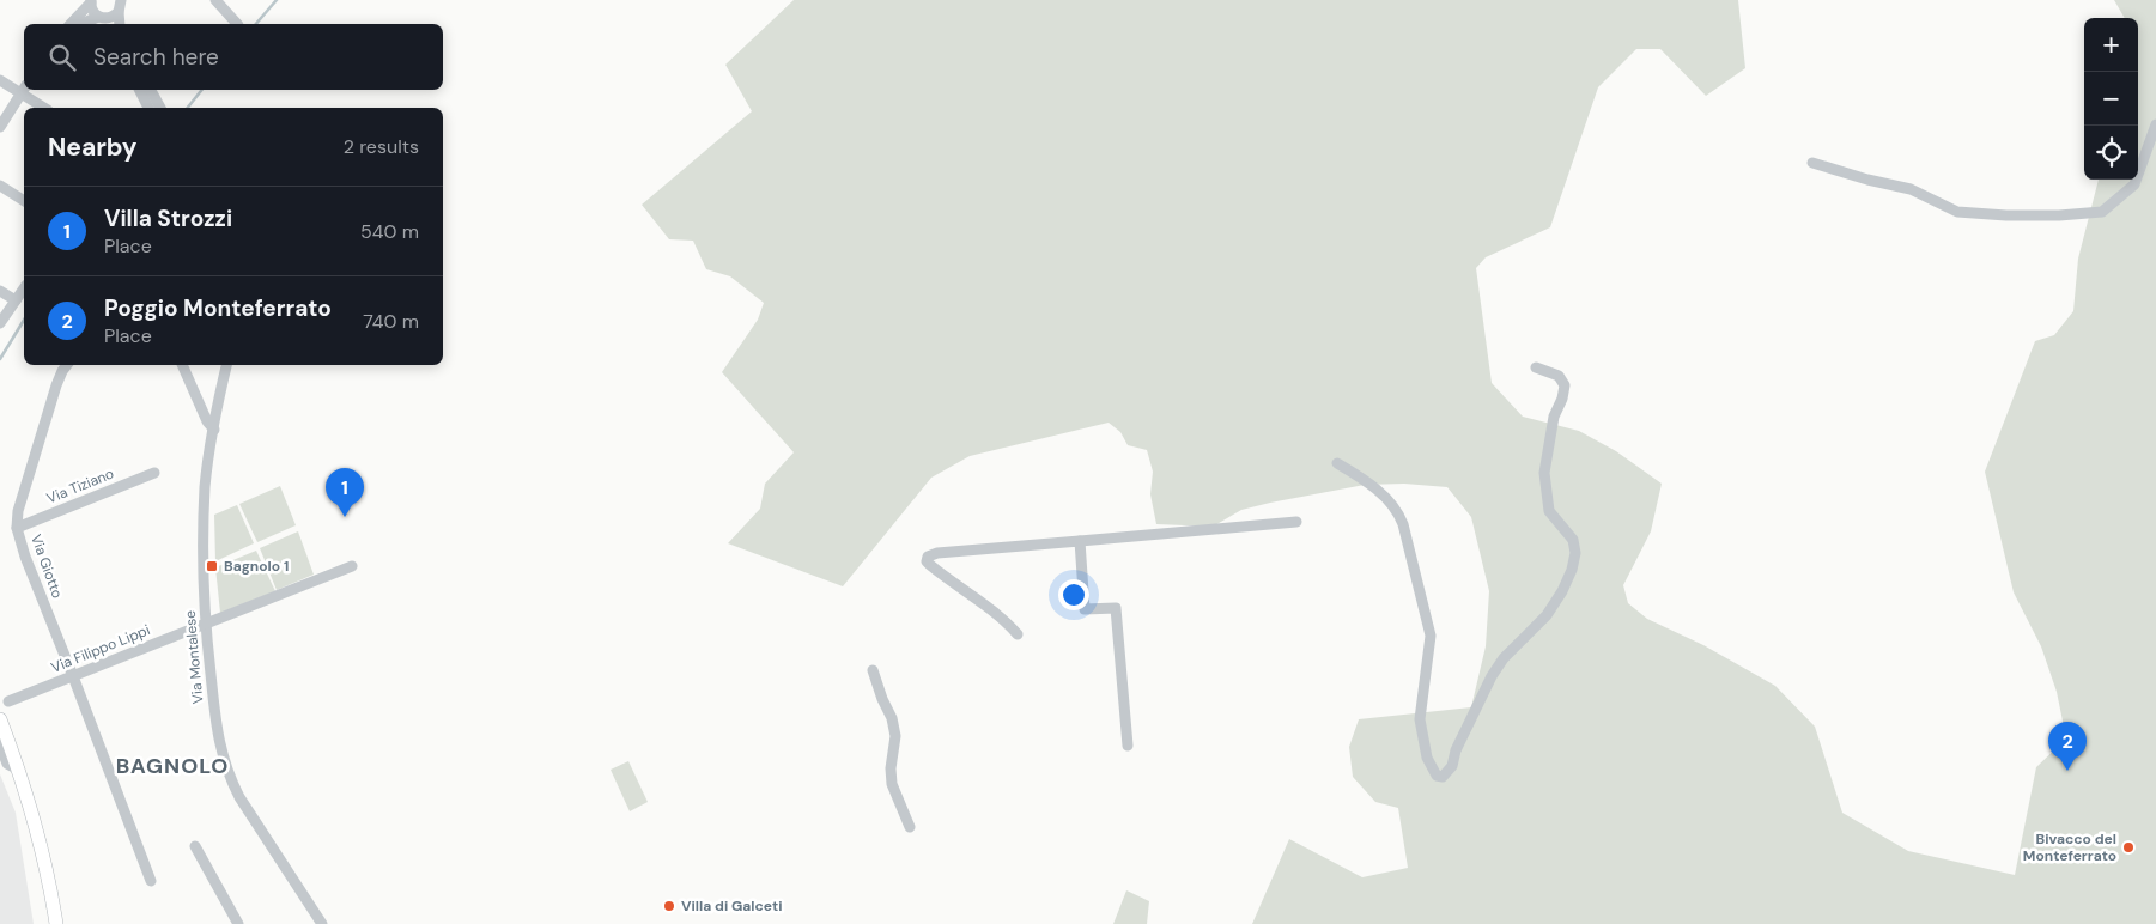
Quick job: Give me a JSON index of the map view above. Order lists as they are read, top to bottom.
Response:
{
  "streets": {
    "street": [
      "Via Tiziano",
      "Via Giotto",
      "Via Filippo Lippi",
      "Via Montalese"
    ]
  },
  "crossings": [
    ["Via Tiziano", "Via Giotto"],
    ["Via Giotto", "Via Filippo Lippi"],
    ["Via Filippo Lippi", "Via Montalese"]
  ],
  "districts": ["BAGNOLO"],
  "places": {
    "transit": ["Bagnolo 1"],
    "other": ["Bivacco del Monteferrato", "Villa di Galceti"]
  },
  "page": {
    "map_buttons": ["+", "−"],
    "search": "Search here",
    "heading": ["Nearby", "2 results"],
    "list": [
      {
        "mark": "1",
        "name": "Villa Strozzi",
        "note": "Place",
        "value": "540 m"
      },
      {
        "mark": "2",
        "name": "Poggio Monteferrato",
        "note": "Place",
        "value": "740 m"
      }
    ],
    "pins": ["1", "2"]
  }
}
